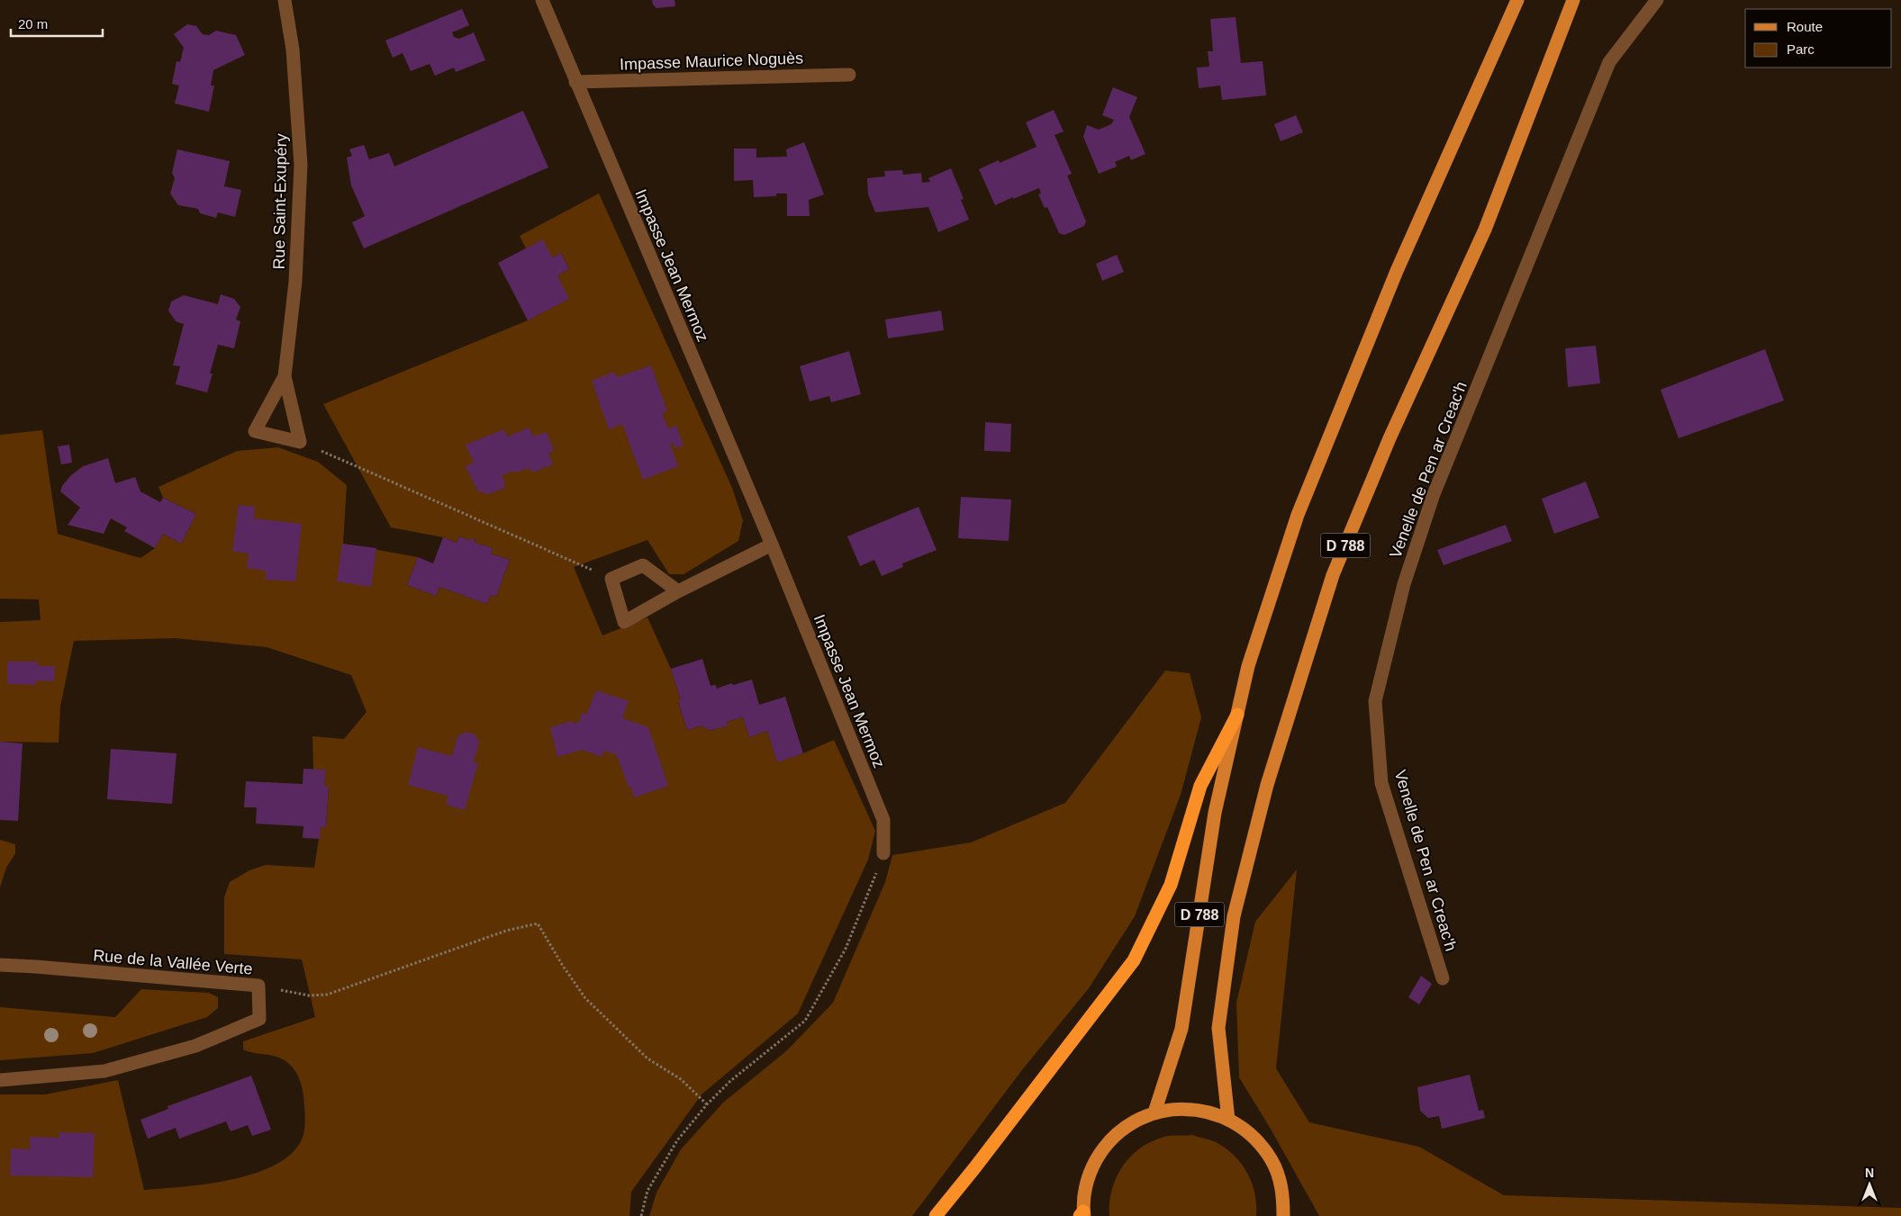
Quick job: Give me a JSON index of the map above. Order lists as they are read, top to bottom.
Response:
{
  "streets": {
    "main road": ["D 788"],
    "street": [
      "Impasse Maurice Noguès",
      "Rue Saint-Exupéry",
      "Impasse Jean Mermoz",
      "Venelle de Pen ar Creac'h",
      "Rue de la Vallée Verte"
    ]
  },
  "crossings": [
    ["Impasse Maurice Noguès", "Impasse Jean Mermoz"]
  ],
  "legend": ["Route", "Parc"],
  "scale_bar": "20 m",
  "north": "top"
}
